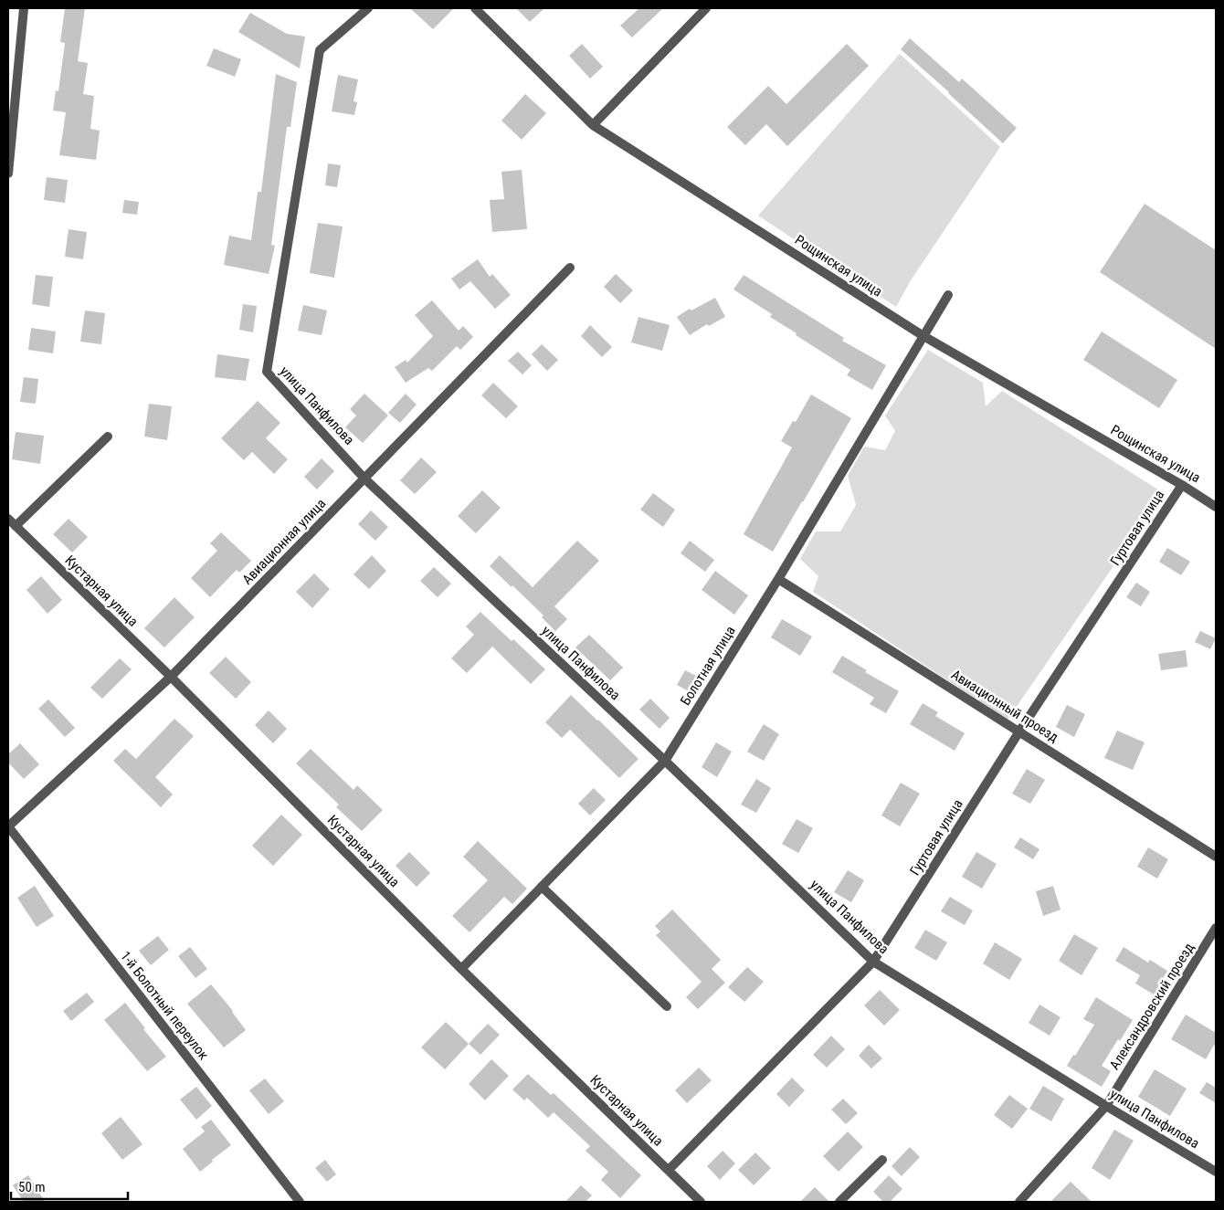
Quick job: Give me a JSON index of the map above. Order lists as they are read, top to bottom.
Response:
{
  "streets": {
    "street": [
      "Рощинская улица",
      "улица Панфилова",
      "Гуртовая улица",
      "Авиационная улица",
      "Кустарная улица",
      "Болотная улица",
      "Авиационный проезд",
      "1-й Болотный переулок",
      "Александровский проезд"
    ]
  },
  "crossings": [
    ["Рощинская улица", "Гуртовая улица"],
    ["Рощинская улица", "Болотная улица"],
    ["улица Панфилова", "Гуртовая улица"],
    ["улица Панфилова", "Авиационная улица"],
    ["улица Панфилова", "Болотная улица"],
    ["улица Панфилова", "Александровский проезд"],
    ["Гуртовая улица", "Кустарная улица"],
    ["Гуртовая улица", "Авиационный проезд"],
    ["Авиационная улица", "Кустарная улица"],
    ["Авиационная улица", "1-й Болотный переулок"],
    ["Кустарная улица", "Болотная улица"],
    ["Болотная улица", "Авиационный проезд"]
  ],
  "scale_bar": "50 m"
}
